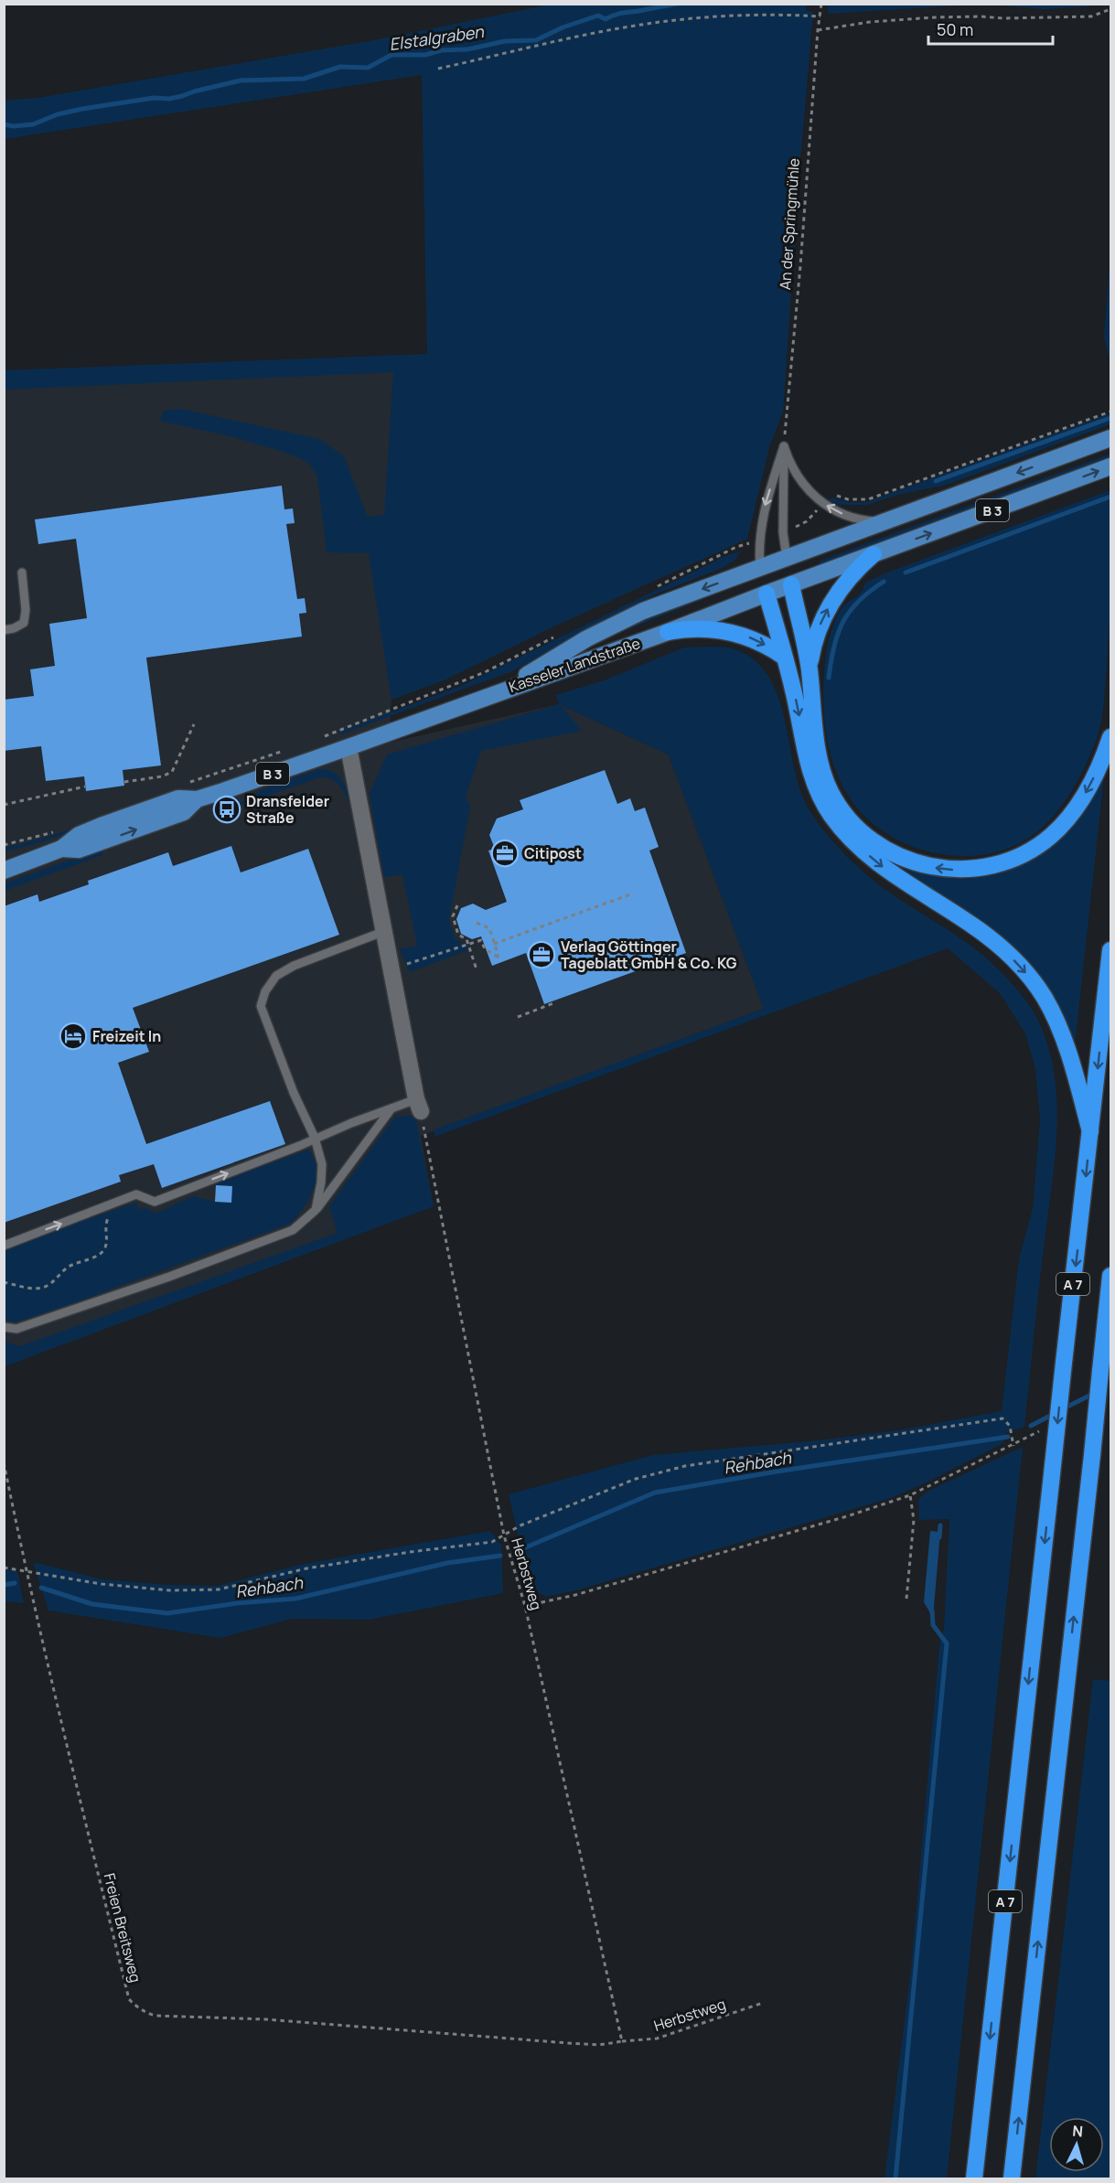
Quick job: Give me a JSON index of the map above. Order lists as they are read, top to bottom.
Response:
{
  "streets": {
    "highway": ["A 7"],
    "main road": ["B 3", "Kasseler Landstraße"],
    "path": ["An der Springmühle", "Herbstweg", "Freien Breitsweg"]
  },
  "crossings": [
    ["B 3", "Kasseler Landstraße"],
    ["Herbstweg", "Freien Breitsweg"]
  ],
  "water": ["Elstalgraben", "Rehbach"],
  "places": {
    "bus stop": ["Dransfelder Straße"],
    "office": ["Citipost", "Verlag Göttinger Tageblatt GmbH & Co. KG"],
    "hotel": ["Freizeit In"]
  },
  "scale_bar": "50 m",
  "north": "top"
}
